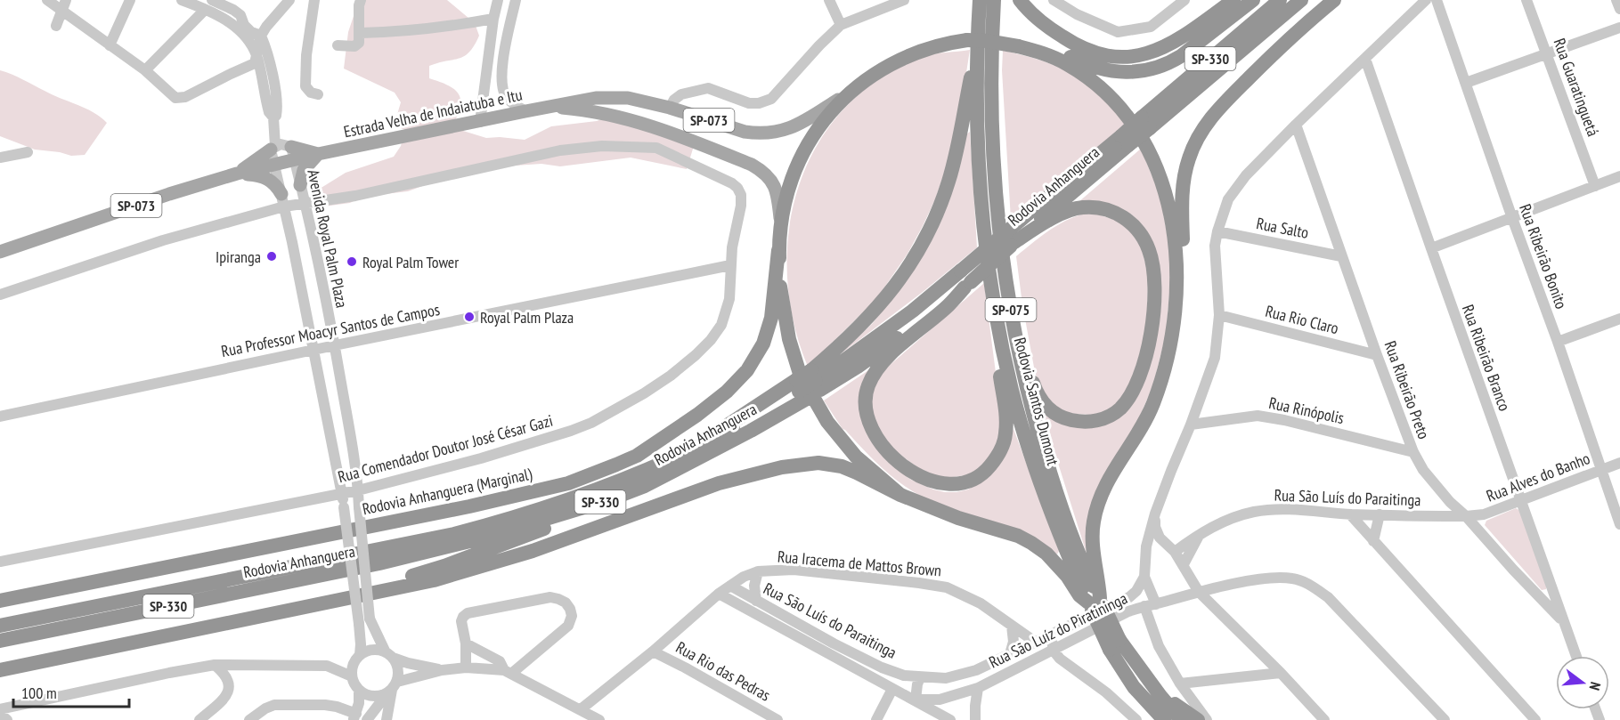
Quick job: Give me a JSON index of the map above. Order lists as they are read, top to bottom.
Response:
{
  "streets": {
    "highway": [
      "SP-330",
      "Rodovia Anhanguera",
      "SP-075",
      "Rodovia Santos Dumont",
      "Rodovia Anhanguera (Marginal)"
    ],
    "main road": ["Estrada Velha de Indaiatuba e Itu", "SP-073"],
    "street": [
      "Rua Guaratinguetá",
      "Rua Salto",
      "Avenida Royal Palm Plaza",
      "Rua Ribeirão Bonito",
      "Rua Rio Claro",
      "Rua Professor Moacyr Santos de Campos",
      "Rua Ribeirão Branco",
      "Rua Ribeirão Preto",
      "Rua Rinópolis",
      "Rua Comendador Doutor José César Gazi",
      "Rua Alves do Banho",
      "Rua São Luís do Paraitinga",
      "Rua Iracema de Mattos Brown",
      "Rua São Luíz do Piratininga",
      "Rua Rio das Pedras"
    ]
  },
  "crossings": [
    ["Estrada Velha de Indaiatuba e Itu", "SP-073"],
    ["SP-073", "Avenida Royal Palm Plaza"],
    ["Rua Salto", "Rua Ribeirão Preto"],
    ["Avenida Royal Palm Plaza", "Rua Professor Moacyr Santos de Campos"],
    ["Avenida Royal Palm Plaza", "Rua Comendador Doutor José César Gazi"],
    ["Rua Ribeirão Bonito", "Rua Alves do Banho"],
    ["Rua Rio Claro", "Rua Ribeirão Preto"],
    ["Rua Professor Moacyr Santos de Campos", "Rua Comendador Doutor José César Gazi"],
    ["Rua Ribeirão Branco", "Rua Ribeirão Preto"],
    ["Rua Ribeirão Branco", "Rua Alves do Banho"],
    ["Rua Ribeirão Preto", "Rua Rinópolis"],
    ["Rua Ribeirão Preto", "Rua Alves do Banho"],
    ["Rua Ribeirão Preto", "Rua São Luís do Paraitinga"],
    ["Rua Alves do Banho", "Rua São Luís do Paraitinga"],
    ["Rua São Luís do Paraitinga", "Rua Iracema de Mattos Brown"],
    ["Rua São Luís do Paraitinga", "Rua São Luíz do Piratininga"],
    ["Rua Iracema de Mattos Brown", "Rua Rio das Pedras"]
  ],
  "places": ["Ipiranga", "Royal Palm Tower", "Royal Palm Plaza"],
  "scale_bar": "100 m",
  "north": "right"
}
